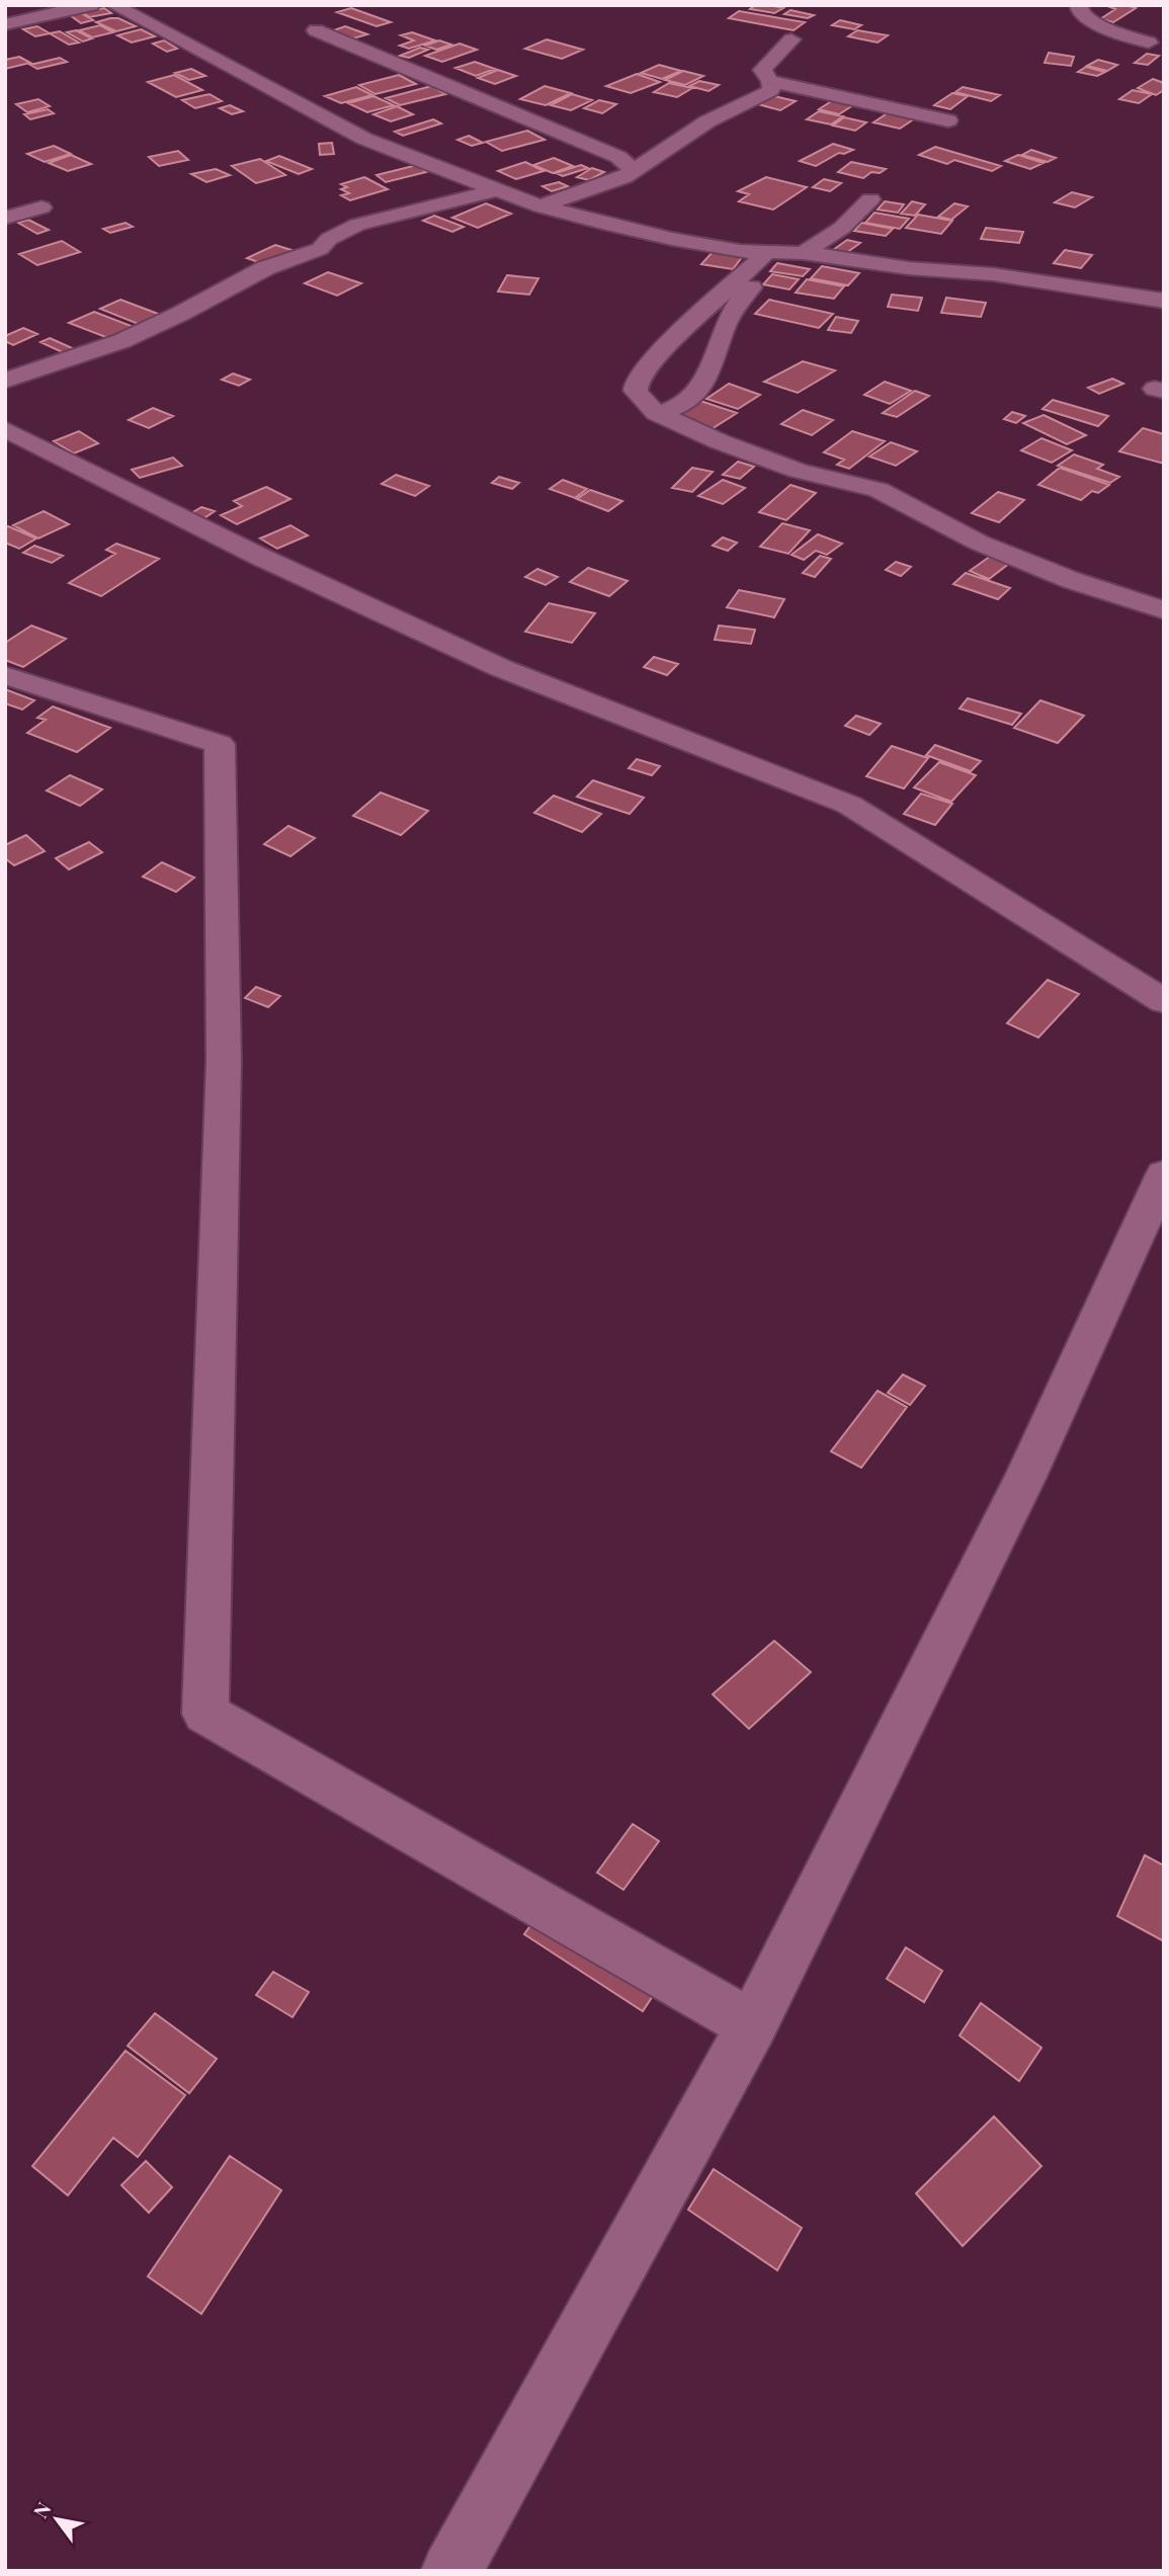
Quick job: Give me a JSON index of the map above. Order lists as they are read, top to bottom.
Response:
{
  "north": "top left"
}
